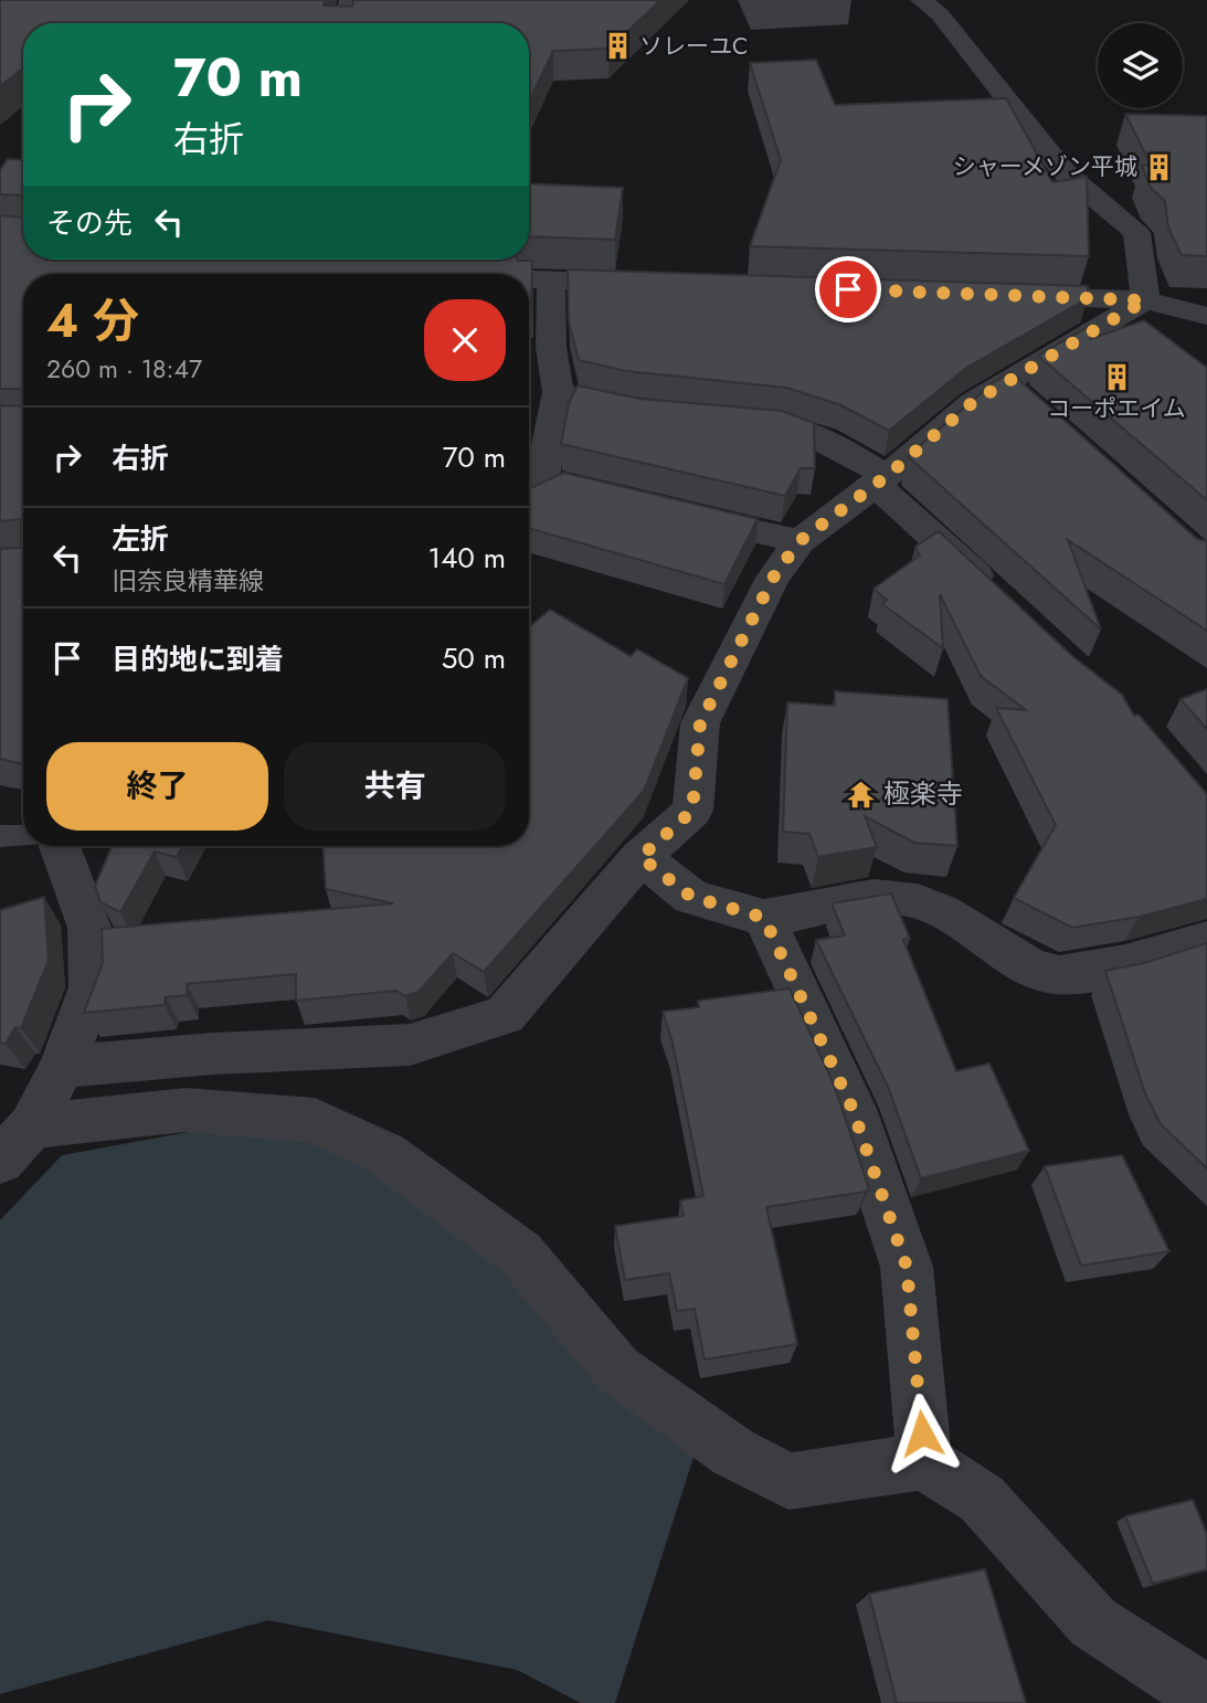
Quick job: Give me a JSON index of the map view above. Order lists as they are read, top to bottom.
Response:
{
  "places": {
    "building": ["ソレーユC", "シャーメゾン平城", "コーポエイム"],
    "temple": ["極楽寺"]
  },
  "page": {
    "turn": ["70 m", "右折"],
    "then": "その先",
    "heading": ["4 分", "260 m · 18:47"],
    "list": [
      {
        "name": "右折",
        "value": "70 m"
      },
      {
        "name": "左折",
        "note": "旧奈良精華線",
        "value": "140 m"
      },
      {
        "name": "目的地に到着",
        "value": "50 m"
      }
    ],
    "buttons": ["終了", "共有"]
  }
}
